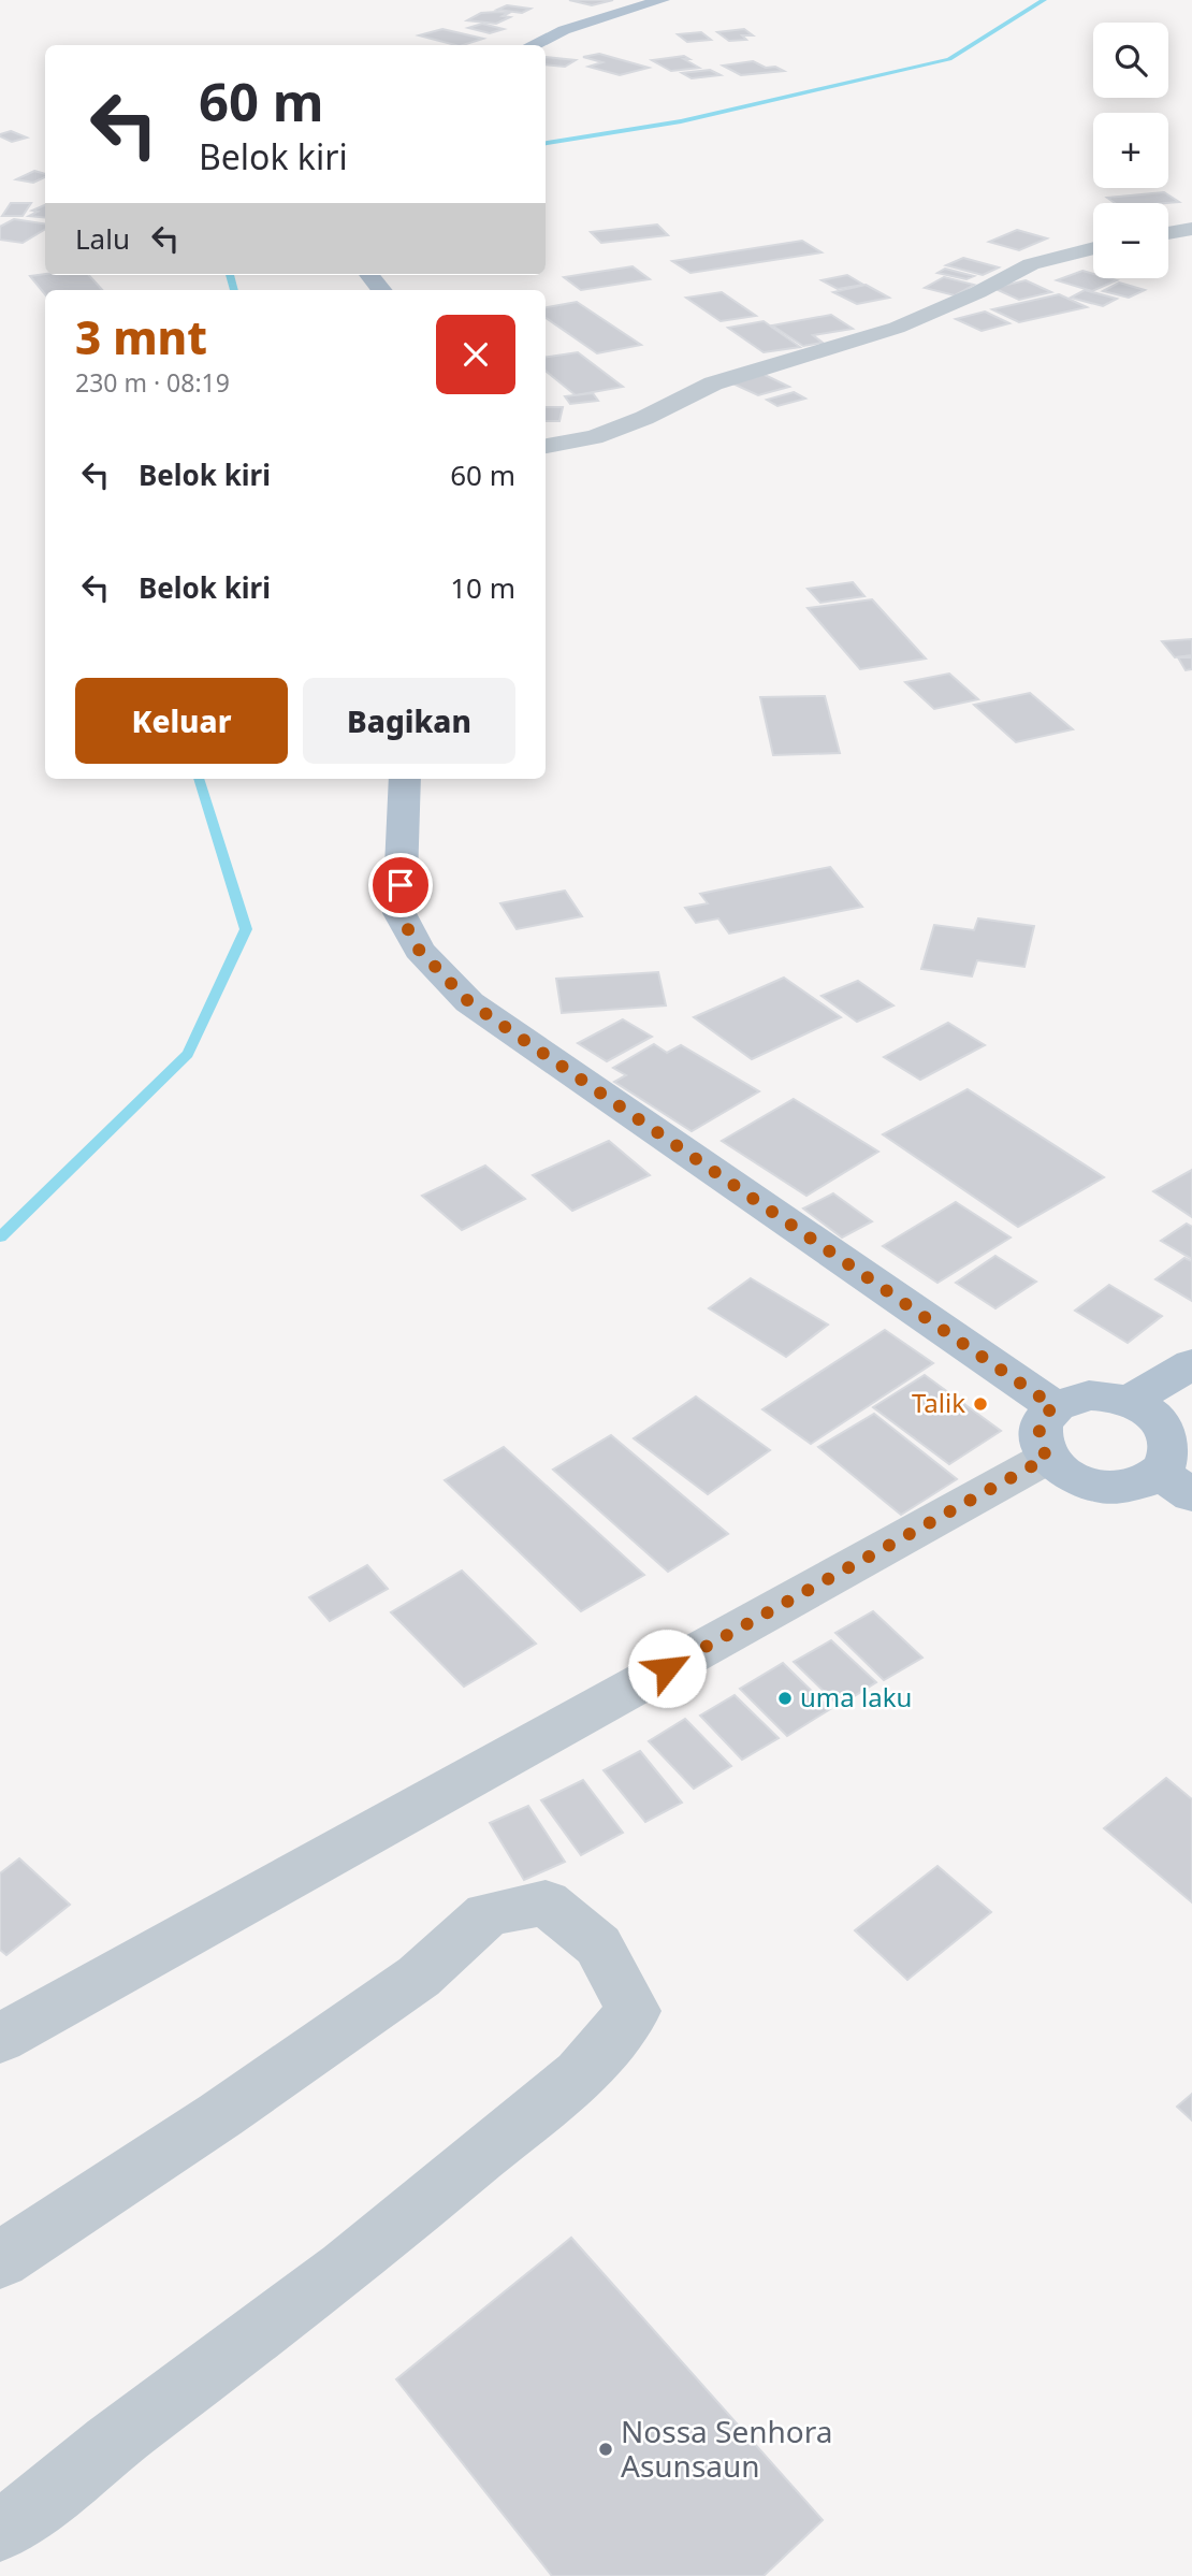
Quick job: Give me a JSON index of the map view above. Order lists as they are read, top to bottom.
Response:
{
  "places": ["Talik", "uma laku", "Nossa Senhora Asunsaun"],
  "page": {
    "map_buttons": ["+", "−"],
    "turn": ["60 m", "Belok kiri"],
    "then": "Lalu",
    "heading": ["3 mnt", "230 m · 08:19"],
    "list": [
      {
        "name": "Belok kiri",
        "value": "60 m"
      },
      {
        "name": "Belok kiri",
        "value": "10 m"
      }
    ],
    "buttons": ["Keluar", "Bagikan"]
  }
}
